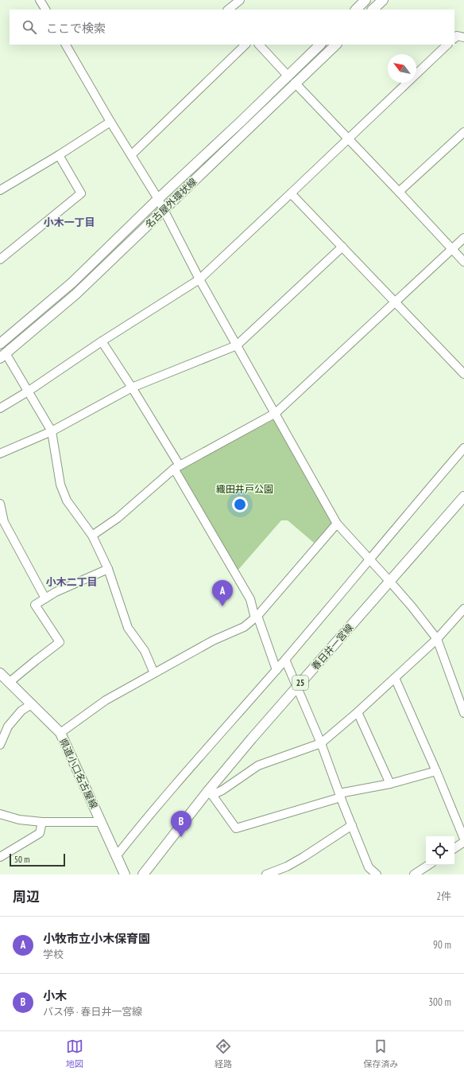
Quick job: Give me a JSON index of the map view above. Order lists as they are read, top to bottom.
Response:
{
  "streets": {
    "main road": [
      "名古屋外環状線",
      "春日井一宮線",
      "25",
      "県道小口名古屋線"
    ]
  },
  "districts": ["小木一丁目", "小木二丁目"],
  "parks": ["織田井戸公園"],
  "scale_bar": "50 m",
  "north": "top left",
  "page": {
    "search": "ここで検索",
    "pins": ["A", "B"],
    "scale": "50 m",
    "heading": ["周辺", "2件"],
    "list": [
      {
        "mark": "A",
        "name": "小牧市立小木保育園",
        "note": "学校",
        "value": "90 m"
      },
      {
        "mark": "B",
        "name": "小木",
        "note": "バス停 · 春日井一宮線",
        "value": "300 m"
      }
    ],
    "nav": ["地図", "経路", "保存済み"]
  }
}
